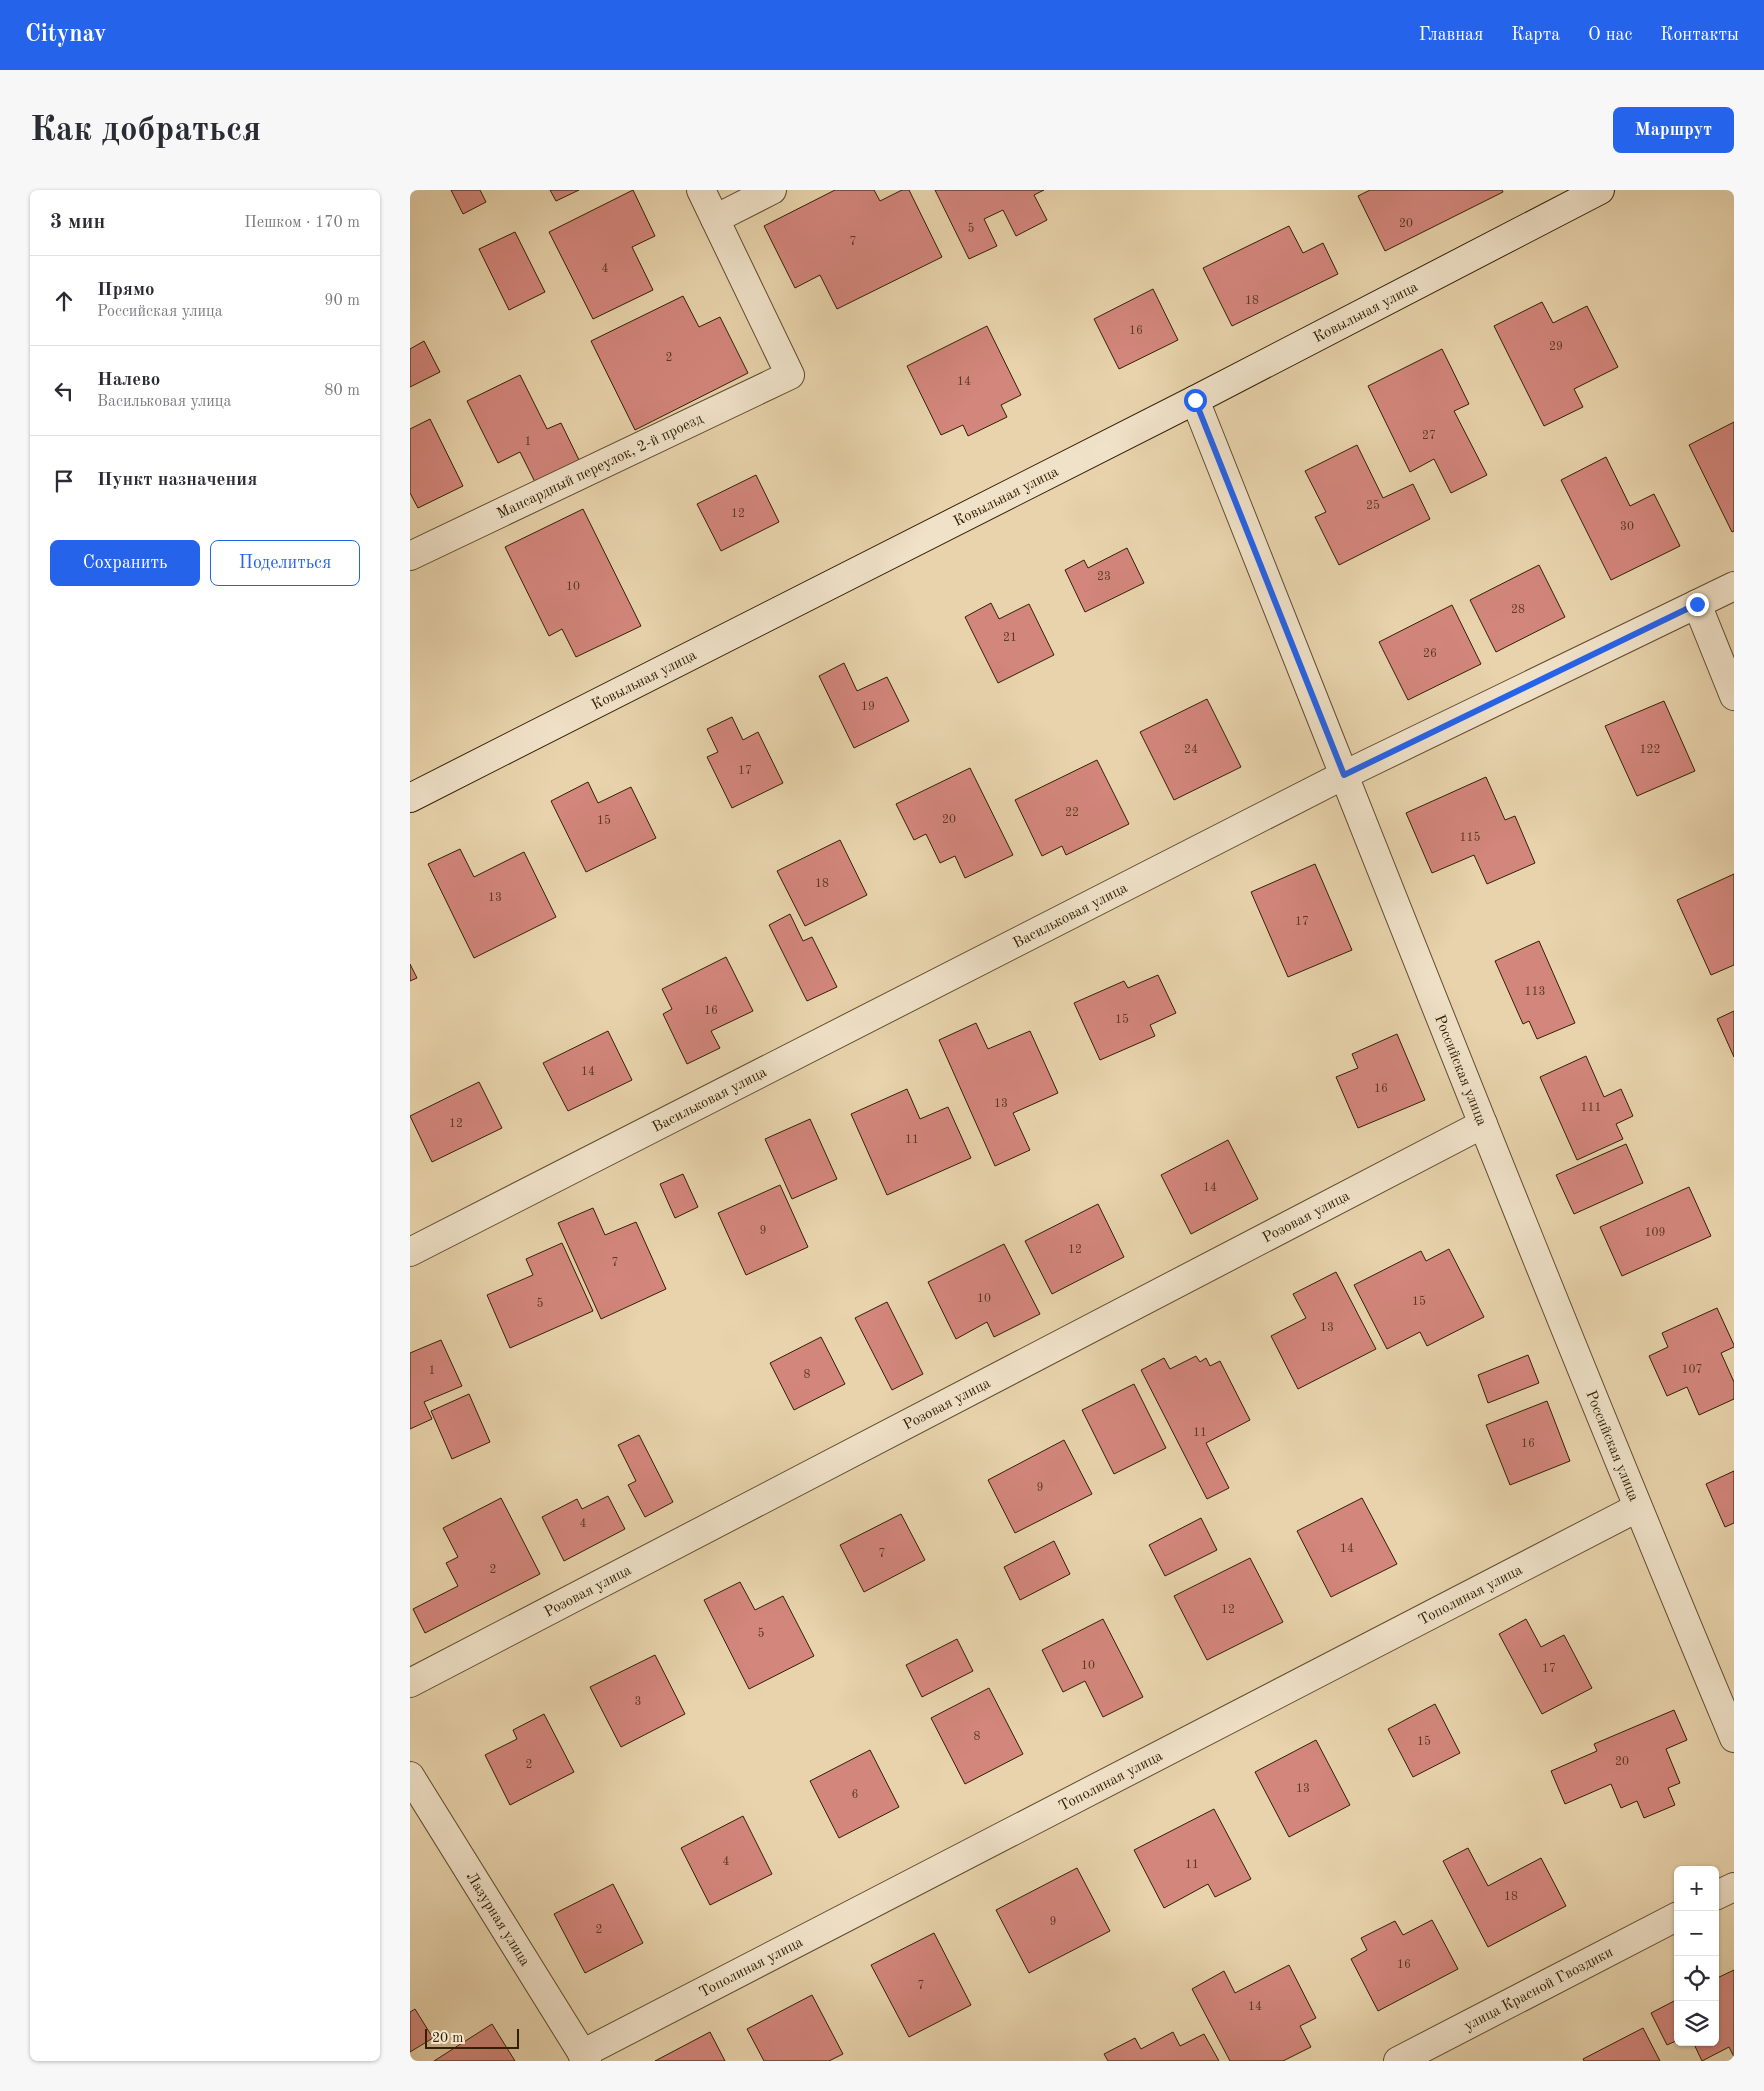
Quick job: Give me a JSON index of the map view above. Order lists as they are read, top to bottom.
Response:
{
  "streets": {
    "street": [
      "Ковыльная улица",
      "Мансардный переулок, 2-й проезд",
      "Васильковая улица",
      "Российская улица",
      "Розовая улица",
      "Тополиная улица",
      "Лазурная улица",
      "улица Красной Гвоздики"
    ]
  },
  "crossings": [
    ["Ковыльная улица", "Российская улица"],
    ["Васильковая улица", "Российская улица"],
    ["Российская улица", "Розовая улица"],
    ["Российская улица", "Тополиная улица"],
    ["Тополиная улица", "Лазурная улица"]
  ],
  "house_numbers": [
    "20",
    "5",
    "7",
    "4",
    "18",
    "16",
    "29",
    "2",
    "14",
    "27",
    "1",
    "25",
    "12",
    "30",
    "23",
    "10",
    "28",
    "21",
    "26",
    "19",
    "24",
    "122",
    "17",
    "22",
    "20",
    "15",
    "115",
    "18",
    "13",
    "17",
    "113",
    "16",
    "15",
    "14",
    "16",
    "13",
    "111",
    "12",
    "11",
    "14",
    "9",
    "109",
    "12",
    "7",
    "10",
    "15",
    "5",
    "13",
    "107",
    "1",
    "8",
    "11",
    "16",
    "9",
    "4",
    "14",
    "7",
    "2",
    "12",
    "5",
    "10",
    "17",
    "3",
    "8",
    "15",
    "20",
    "2",
    "13",
    "6",
    "4",
    "11",
    "18",
    "9",
    "2",
    "16",
    "7",
    "14"
  ],
  "scale_bar": "20 m",
  "page": {
    "header": "Citynav",
    "nav": [
      "Главная",
      "Карта",
      "О нас",
      "Контакты"
    ],
    "buttons": [
      "Маршрут",
      ["Сохранить", "Поделиться"]
    ],
    "title": "Как добраться",
    "heading": ["3 мин", "Пешком · 170 m"],
    "list": [
      ["Прямо", "Российская улица", "90 m"],
      ["Налево", "Васильковая улица", "80 m"],
      "Пункт назначения"
    ],
    "map_buttons": ["+", "−"],
    "scale": "20 m"
  }
}
